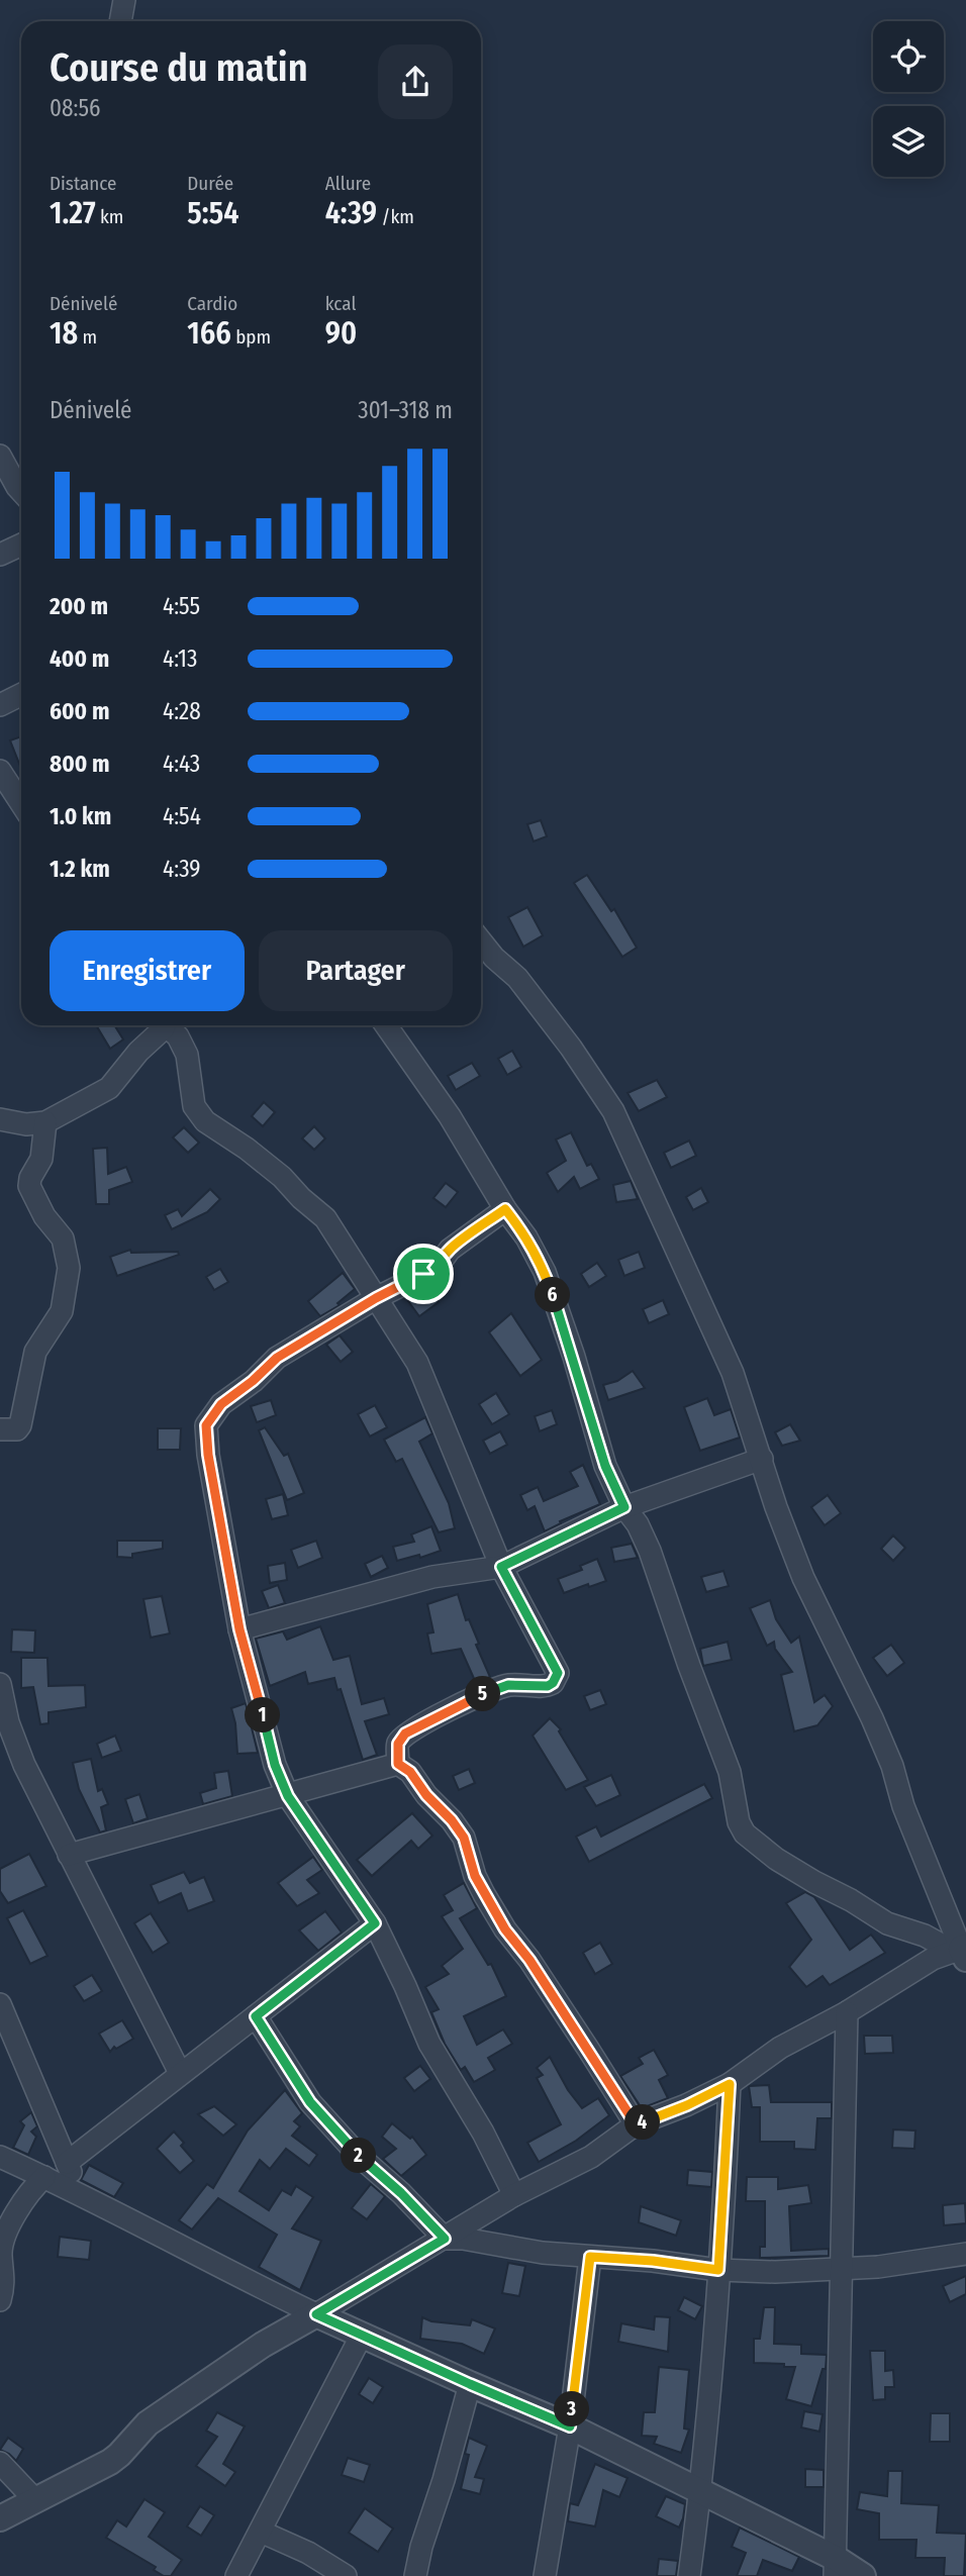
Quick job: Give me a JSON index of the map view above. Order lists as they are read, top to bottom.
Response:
{
  "page": {
    "heading": ["Course du matin", "08:56"],
    "stats": [
      ["Distance", "1.27 km"],
      ["Durée", "5:54"],
      ["Allure", "4:39 /km"],
      ["Dénivelé", "18 m"],
      ["Cardio", "166 bpm"],
      ["kcal", "90"]
    ],
    "chart": ["Dénivelé", "301–318 m"],
    "list": [
      {
        "name": "200 m",
        "note": "4:55"
      },
      {
        "name": "400 m",
        "note": "4:13"
      },
      {
        "name": "600 m",
        "note": "4:28"
      },
      {
        "name": "800 m",
        "note": "4:43"
      },
      {
        "name": "1.0 km",
        "note": "4:54"
      },
      {
        "name": "1.2 km",
        "note": "4:39"
      }
    ],
    "buttons": ["Enregistrer", "Partager"],
    "pins": [
      "6",
      "5",
      "1",
      "4",
      "2",
      "3"
    ]
  }
}
